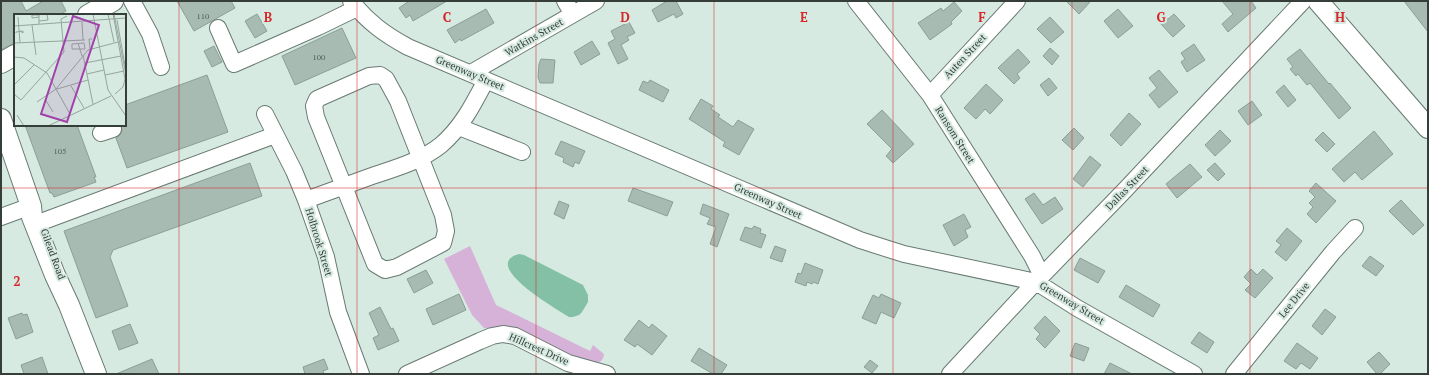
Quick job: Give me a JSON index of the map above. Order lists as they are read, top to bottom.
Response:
{
  "streets": {
    "main road": ["Gilead Road"],
    "street": [
      "Watkins Street",
      "Auten Street",
      "Greenway Street",
      "Ransom Street",
      "Dallas Street",
      "Holbrook Street",
      "Lee Drive",
      "Hillcrest Drive"
    ]
  },
  "crossings": [
    ["Watkins Street", "Greenway Street"],
    ["Auten Street", "Ransom Street"],
    ["Greenway Street", "Ransom Street"],
    ["Greenway Street", "Dallas Street"],
    ["Ransom Street", "Dallas Street"]
  ],
  "house_numbers": ["110", "100", "105"],
  "grid": {
    "columns": [
      "B",
      "C",
      "D",
      "E",
      "F",
      "G",
      "H"
    ],
    "rows": ["2"]
  }
}
